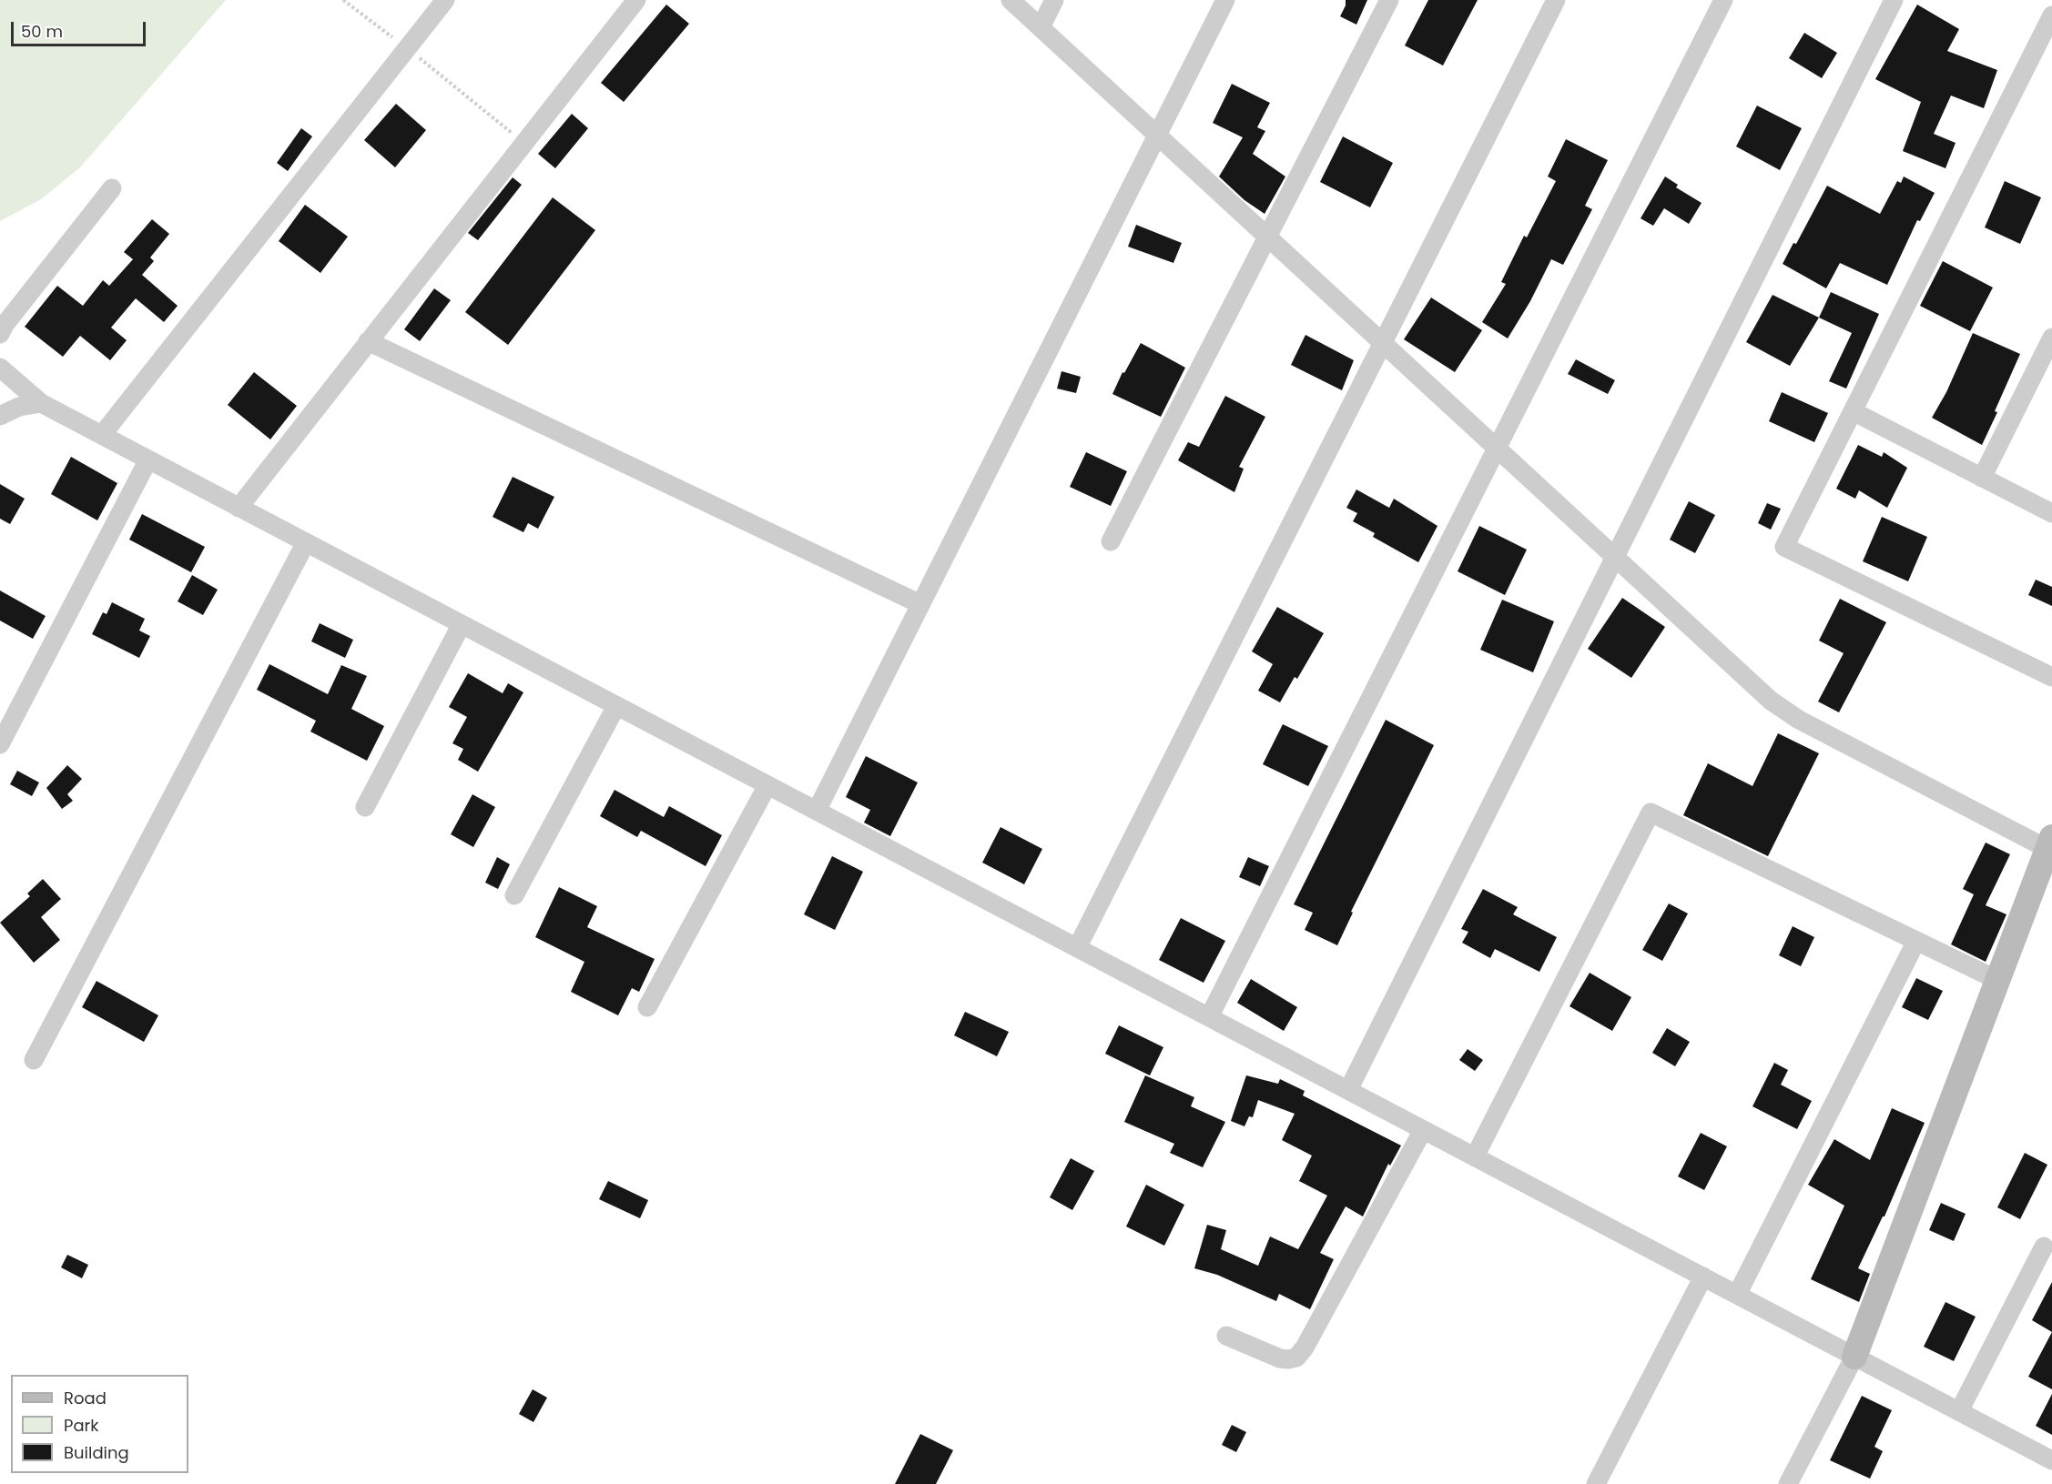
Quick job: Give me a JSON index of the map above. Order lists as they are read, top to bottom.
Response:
{
  "legend": ["Road", "Park", "Building"],
  "scale_bar": "50 m"
}
